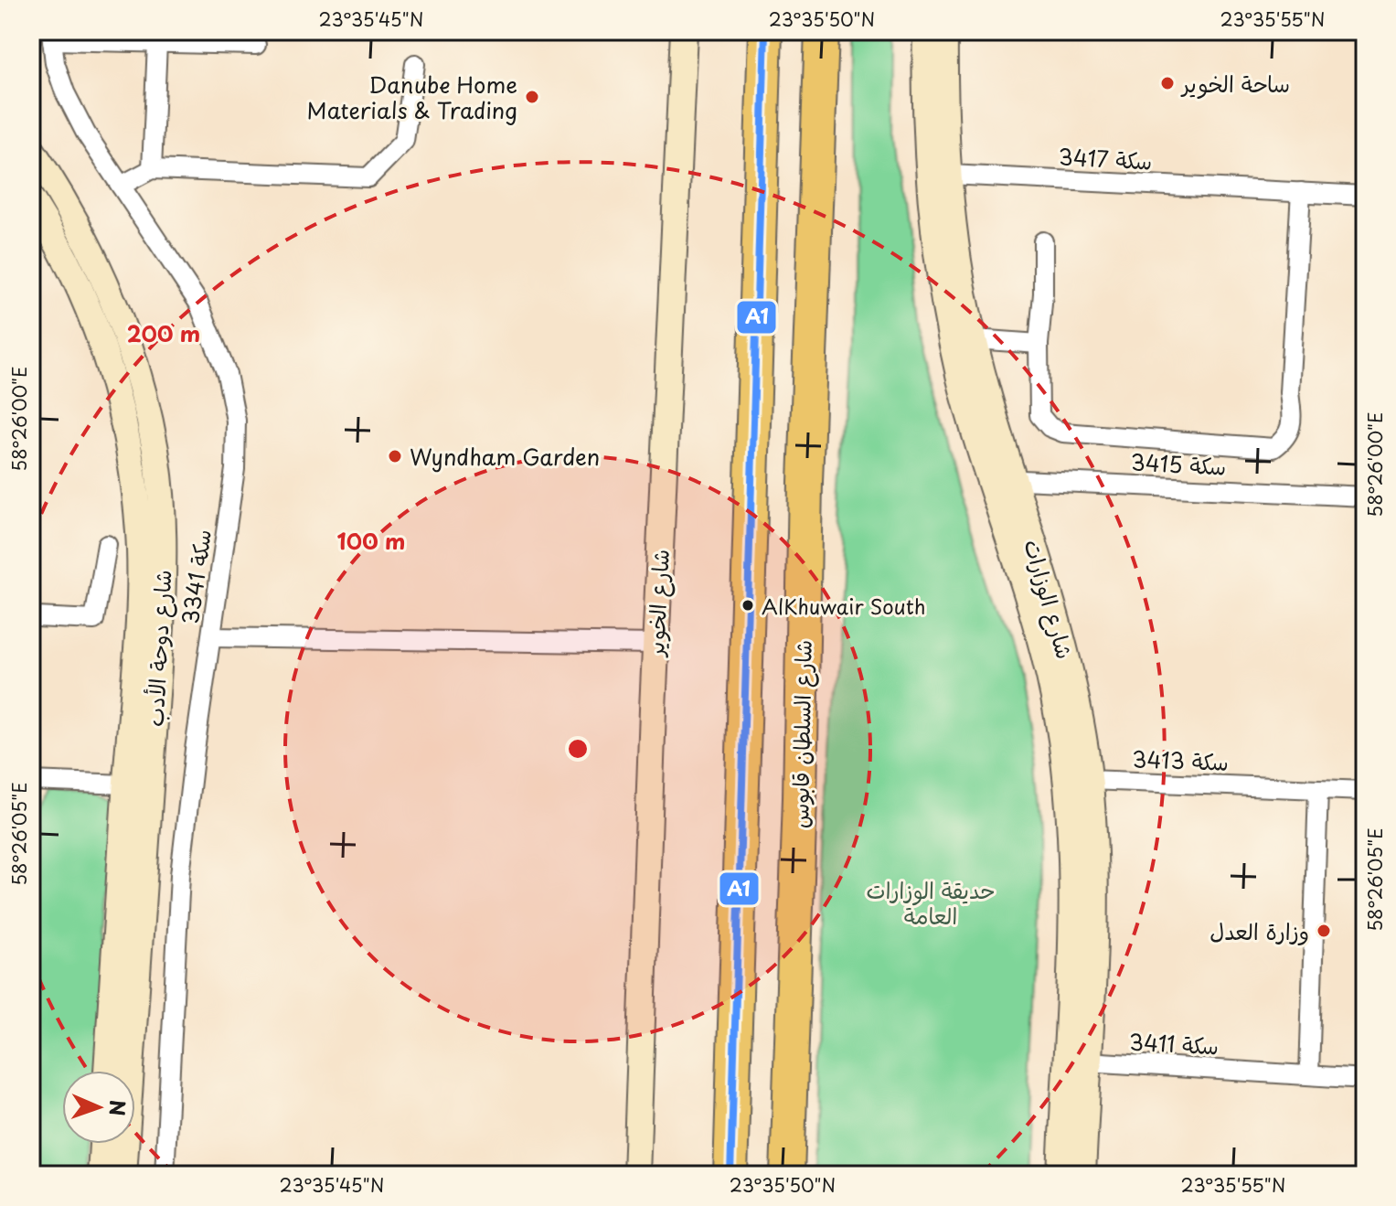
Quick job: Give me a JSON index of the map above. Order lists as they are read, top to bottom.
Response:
{
  "streets": {
    "highway": ["شارع السلطان قابوس"],
    "street": [
      "سكة 3417",
      "سكة 3415",
      "سكة 3341",
      "شارع الوزارات",
      "شارع الخوير",
      "شارع دوحة الأدب",
      "سكة 3413",
      "سكة 3411"
    ]
  },
  "crossings": [
    ["سكة 3417", "شارع الوزارات"],
    ["سكة 3415", "شارع الوزارات"],
    ["شارع الوزارات", "سكة 3413"],
    ["شارع الوزارات", "سكة 3411"]
  ],
  "parks": ["حديقة الوزارات العامة"],
  "places": [
    "ساحة الخوير",
    "Danube Home Materials & Trading",
    "Wyndham Garden",
    "AlKhuwair South",
    "وزارة العدل"
  ],
  "lines": ["transit line A1"],
  "north": "right",
  "coordinates": [
    "23°35'45\"N",
    "23°35'50\"N",
    "23°35'55\"N",
    "58°26'00\"E",
    "58°26'05\"E"
  ],
  "rings": ["200 m", "100 m"]
}
